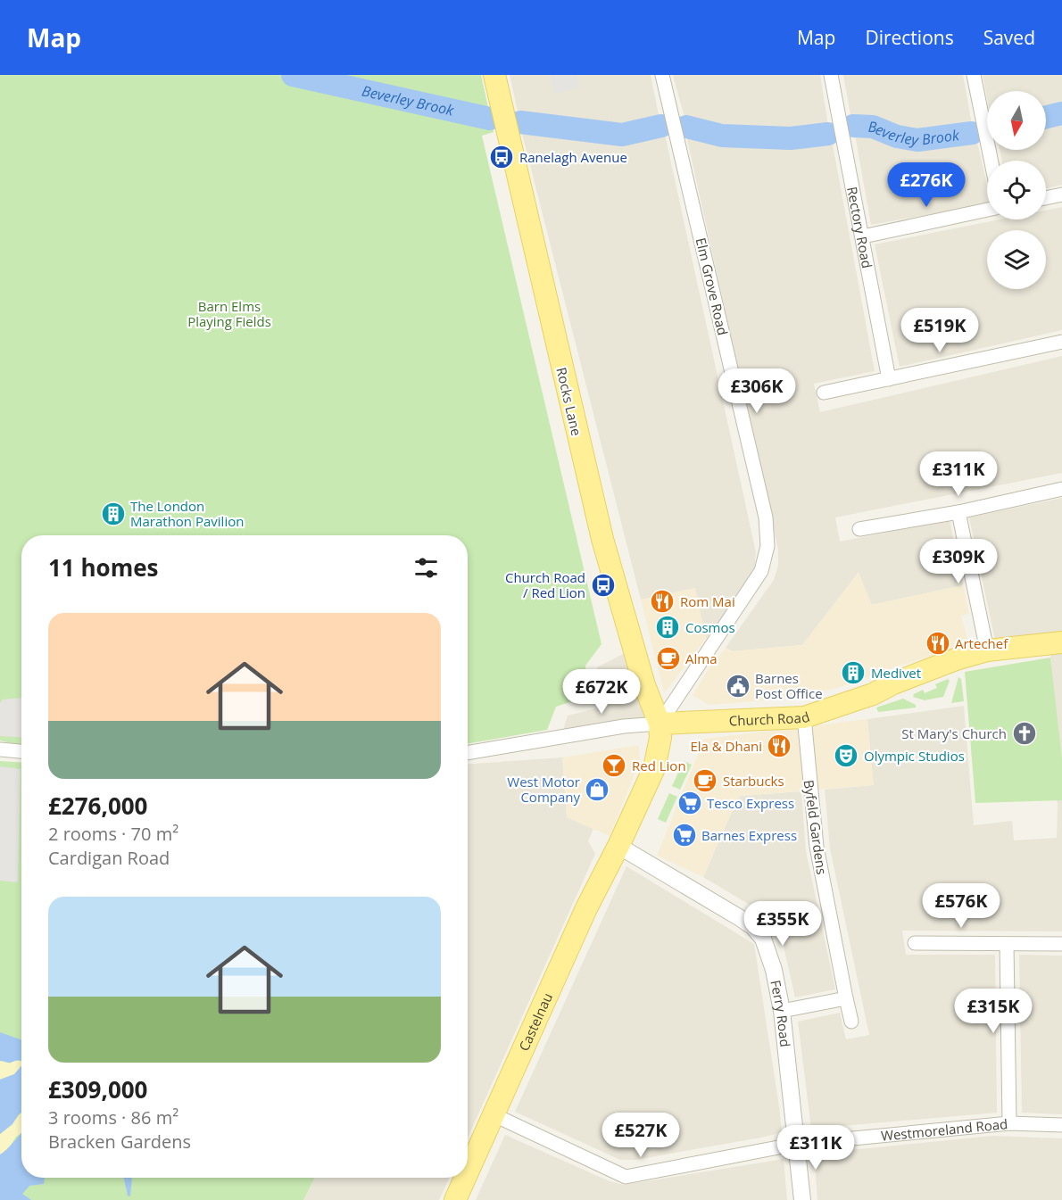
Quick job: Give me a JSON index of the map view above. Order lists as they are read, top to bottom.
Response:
{
  "streets": {
    "main road": ["Rocks Lane", "Church Road", "Castelnau"],
    "street": [
      "Rectory Road",
      "Elm Grove Road",
      "Byfeld Gardens",
      "Ferry Road",
      "Westmoreland Road"
    ]
  },
  "crossings": [
    ["Elm Grove Road", "Rocks Lane"],
    ["Elm Grove Road", "Church Road"],
    ["Rocks Lane", "Church Road"],
    ["Church Road", "Byfeld Gardens"],
    ["Ferry Road", "Castelnau"],
    ["Ferry Road", "Westmoreland Road"],
    ["Castelnau", "Westmoreland Road"]
  ],
  "water": ["Beverley Brook"],
  "parks": ["Barn Elms Playing Fields"],
  "places": {
    "bus stop": ["Ranelagh Avenue", "Church Road / Red Lion"],
    "building": ["The London Marathon Pavilion", "Cosmos", "Medivet"],
    "restaurant": ["Rom Mai", "Artechef", "Ela & Dhani"],
    "cafe": ["Alma", "Starbucks"],
    "public building": ["Barnes Post Office"],
    "church": ["St Mary's Church"],
    "theatre": ["Olympic Studios"],
    "bar": ["Red Lion"],
    "shop": ["West Motor Company"],
    "supermarket": ["Tesco Express", "Barnes Express"]
  },
  "north": "bottom",
  "page": {
    "header": "Map",
    "nav": ["Map", "Directions", "Saved"],
    "price": [
      "£276K",
      "£519K",
      "£306K",
      "£311K",
      "£309K",
      "£672K",
      "£576K",
      "£355K",
      "£315K",
      "£527K",
      "£311K"
    ],
    "heading": "11 homes",
    "list": [
      {
        "name": "£276,000",
        "note": "2 rooms · 70 m² · Cardigan Road"
      },
      {
        "name": "£309,000",
        "note": "3 rooms · 86 m² · Bracken Gardens"
      }
    ]
  }
}
